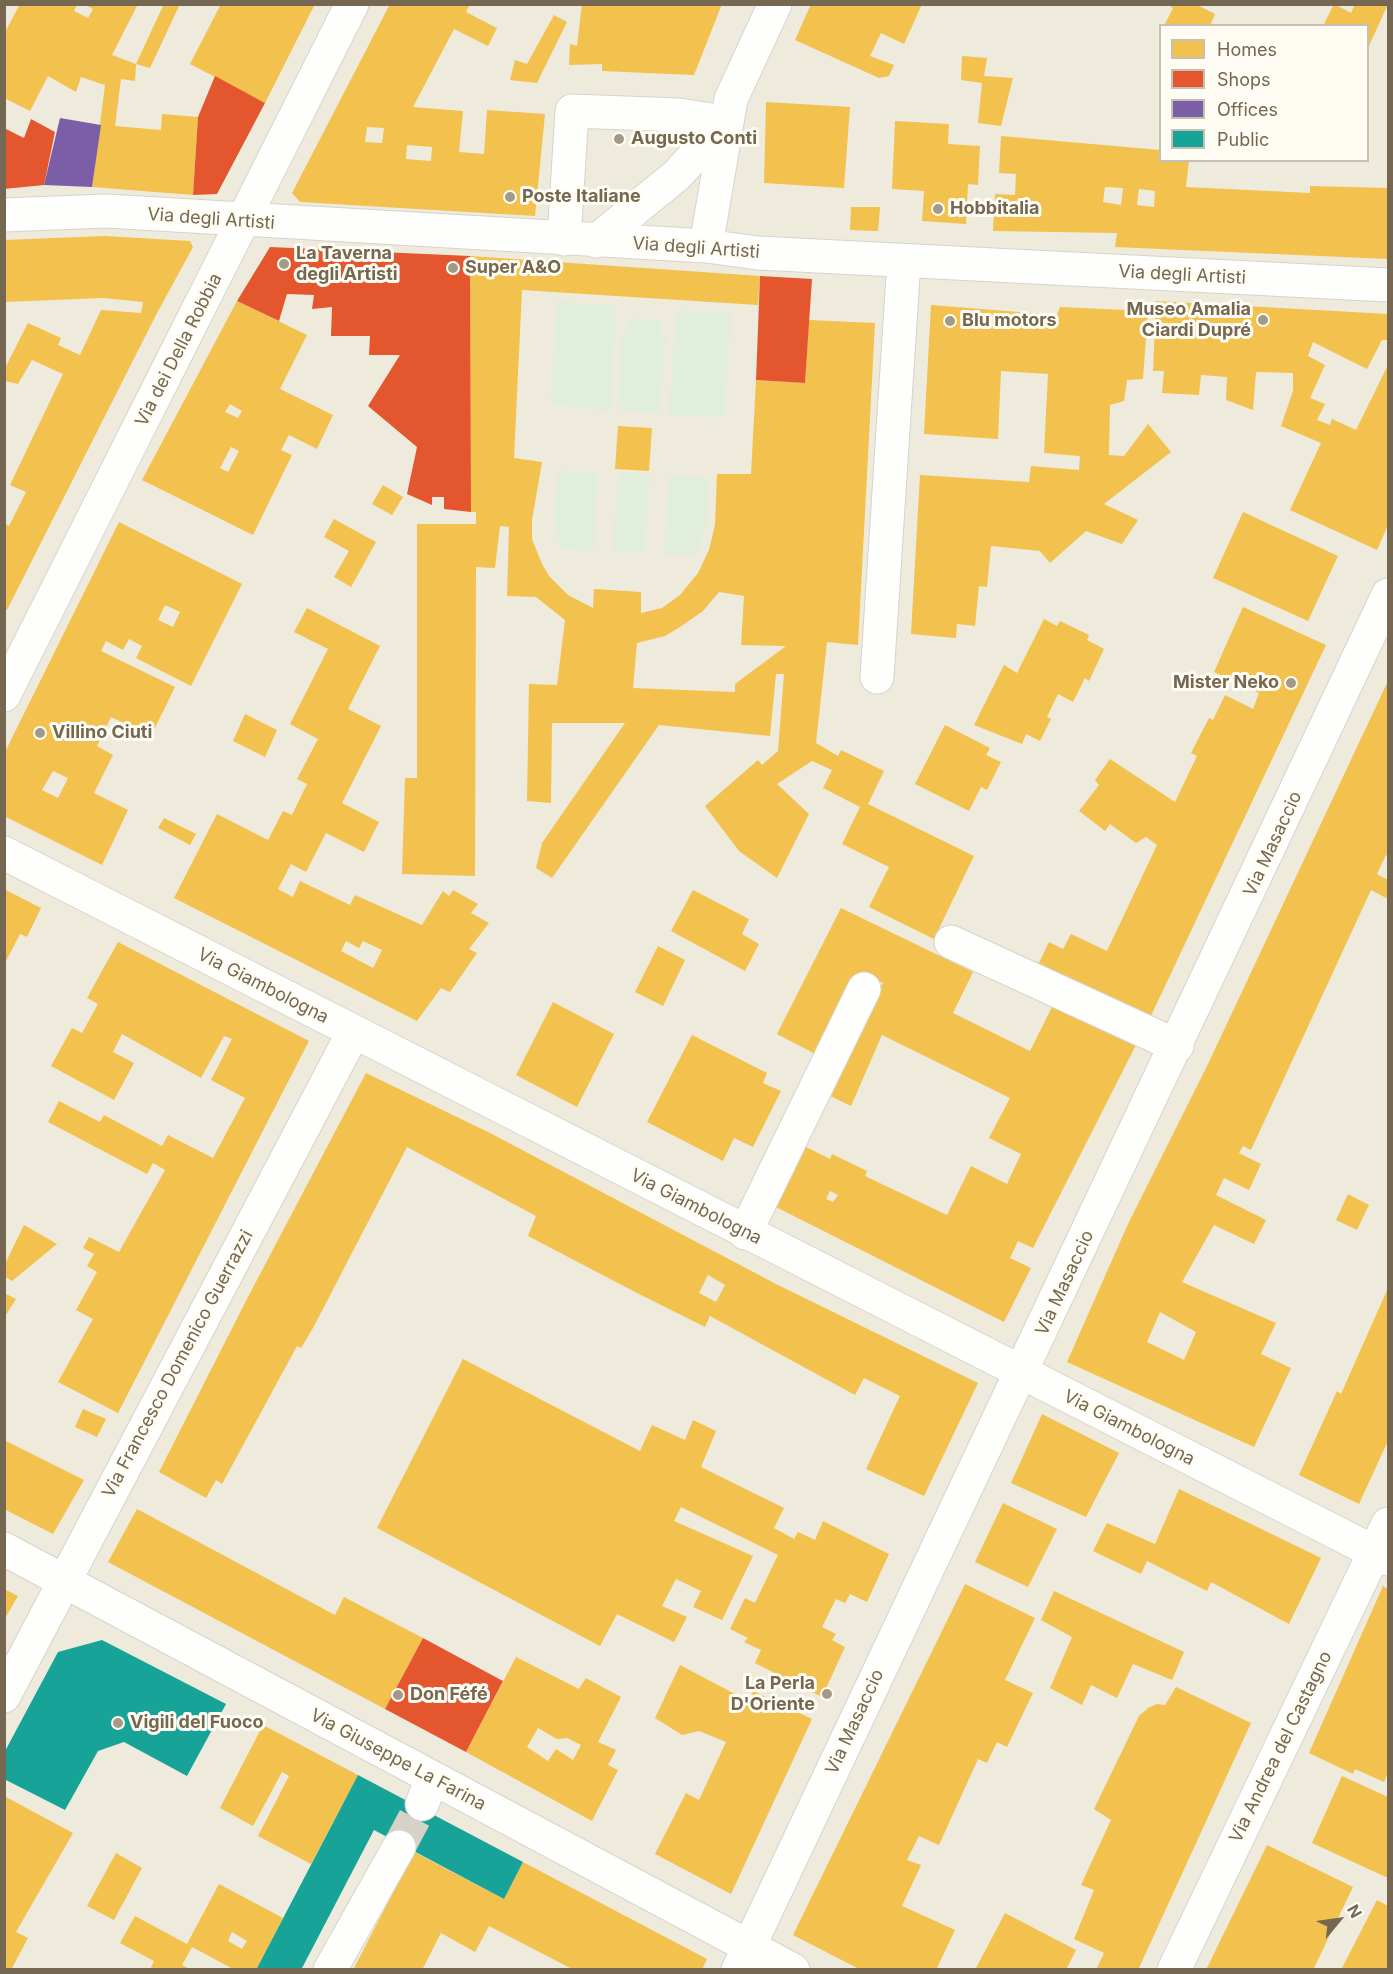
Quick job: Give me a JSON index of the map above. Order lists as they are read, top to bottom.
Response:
{
  "streets": {
    "street": [
      "Via degli Artisti",
      "Via dei Della Robbia",
      "Via Masaccio",
      "Via Giambologna",
      "Via Francesco Domenico Guerrazzi",
      "Via Andrea del Castagno",
      "Via Giuseppe La Farina"
    ]
  },
  "crossings": [
    ["Via degli Artisti", "Via dei Della Robbia"],
    ["Via Masaccio", "Via Giambologna"],
    ["Via Masaccio", "Via Giuseppe La Farina"],
    ["Via Giambologna", "Via Francesco Domenico Guerrazzi"],
    ["Via Giambologna", "Via Andrea del Castagno"],
    ["Via Francesco Domenico Guerrazzi", "Via Giuseppe La Farina"]
  ],
  "places": [
    "Augusto Conti",
    "Poste Italiane",
    "Hobbitalia",
    "La Taverna degli Artisti",
    "Super A&O",
    "Museo Amalia Ciardi Dupré",
    "Blu motors",
    "Mister Neko",
    "Villino Ciuti",
    "La Perla D'Oriente",
    "Don Féfé",
    "Vigili del Fuoco"
  ],
  "legend": [
    "Homes",
    "Shops",
    "Offices",
    "Public"
  ],
  "north": "top right"
}
